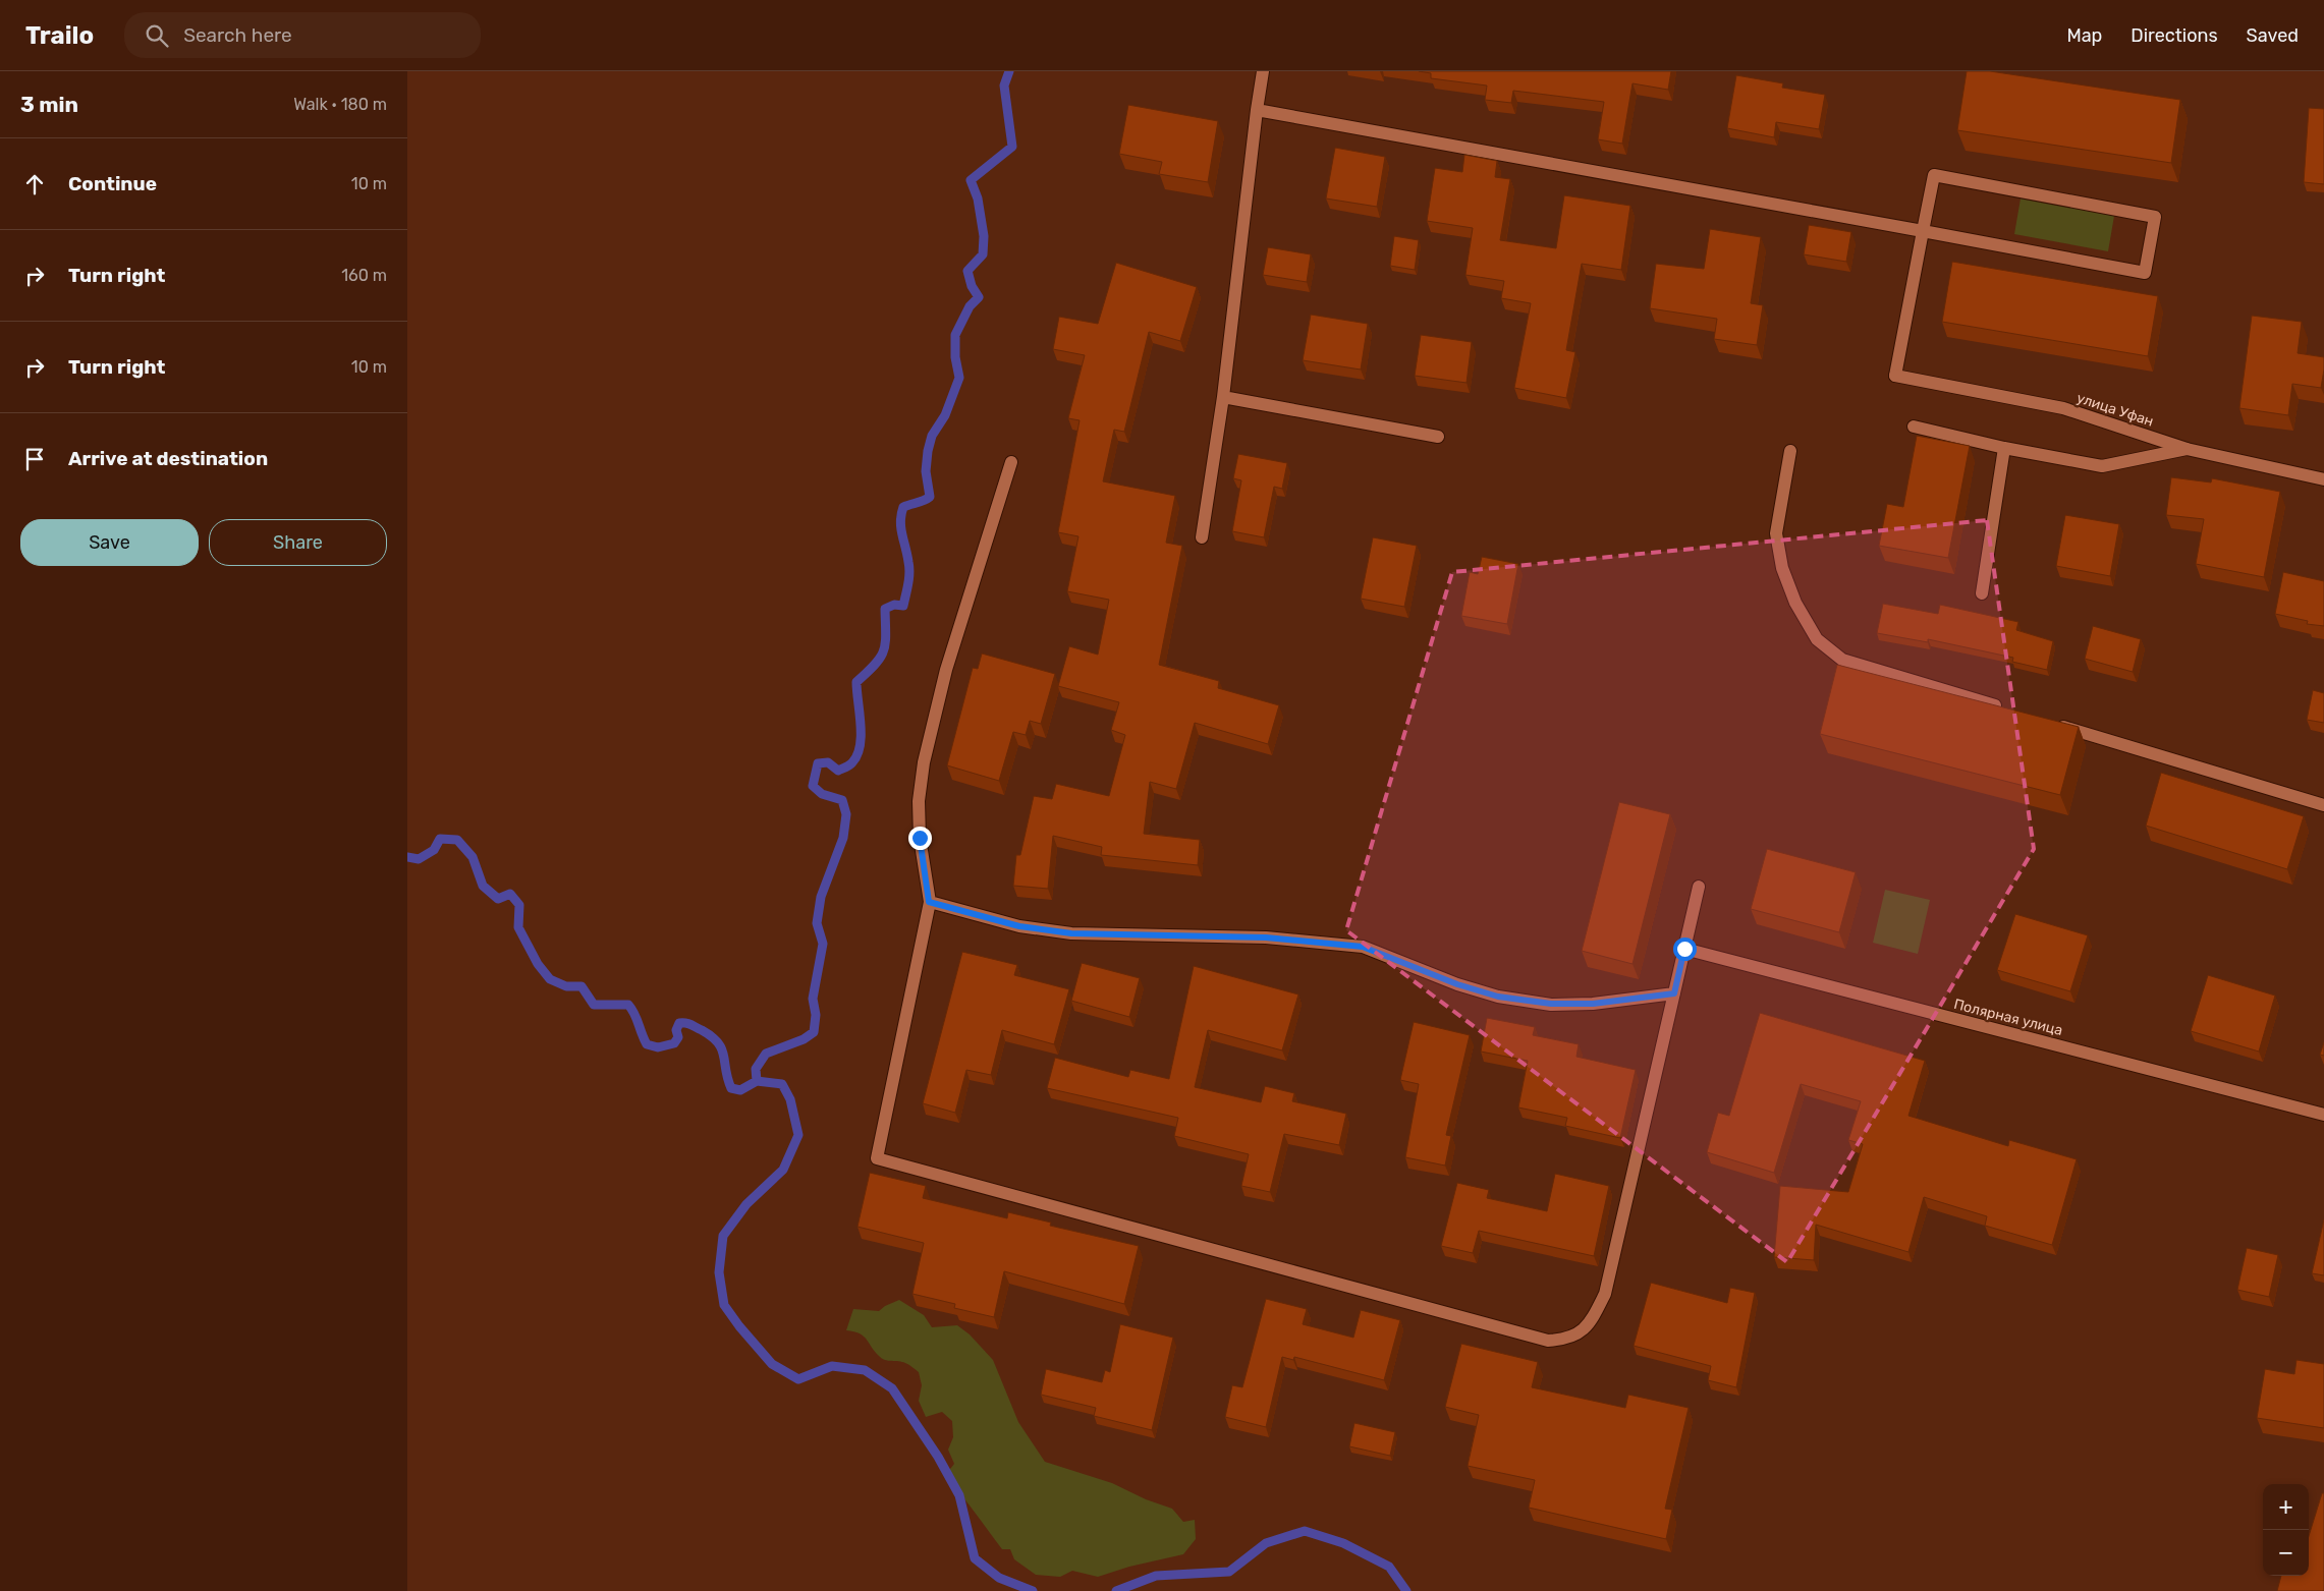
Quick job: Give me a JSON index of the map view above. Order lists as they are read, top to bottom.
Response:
{
  "streets": {
    "street": ["улица Уфан", "Полярная улица"]
  },
  "page": {
    "header": "Trailo",
    "search": "Search here",
    "nav": ["Map", "Directions", "Saved"],
    "heading": ["3 min", "Walk · 180 m"],
    "list": [
      ["Continue", "10 m"],
      ["Turn right", "160 m"],
      ["Turn right", "10 m"],
      "Arrive at destination"
    ],
    "buttons": ["Save", "Share"],
    "map_buttons": ["+", "−"]
  }
}
